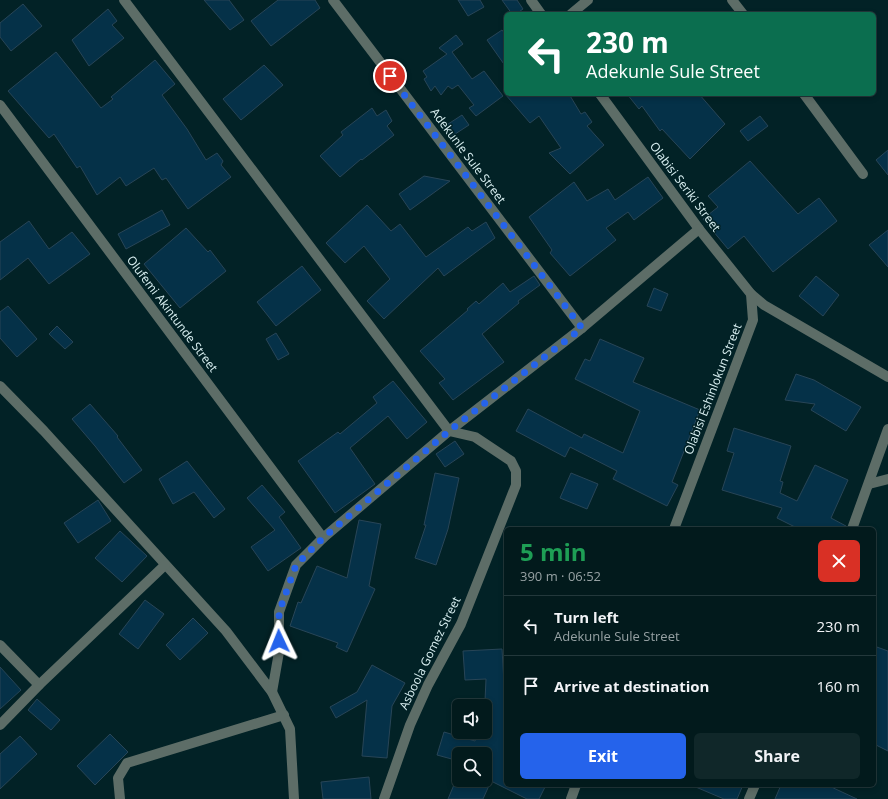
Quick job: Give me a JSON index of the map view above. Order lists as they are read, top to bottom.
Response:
{
  "streets": {
    "street": [
      "Adekunle Sule Street",
      "Olabisi Seriki Street",
      "Olufemi Akintunde Street",
      "Olabisi Eshinlokun Street",
      "Asboola Gomez Street"
    ]
  },
  "crossings": [
    ["Olabisi Seriki Street", "Olabisi Eshinlokun Street"]
  ],
  "page": {
    "turn": ["230 m", "Adekunle Sule Street"],
    "heading": ["5 min", "390 m · 06:52"],
    "list": [
      {
        "name": "Turn left",
        "note": "Adekunle Sule Street",
        "value": "230 m"
      },
      {
        "name": "Arrive at destination",
        "value": "160 m"
      }
    ],
    "buttons": ["Exit", "Share"]
  }
}
